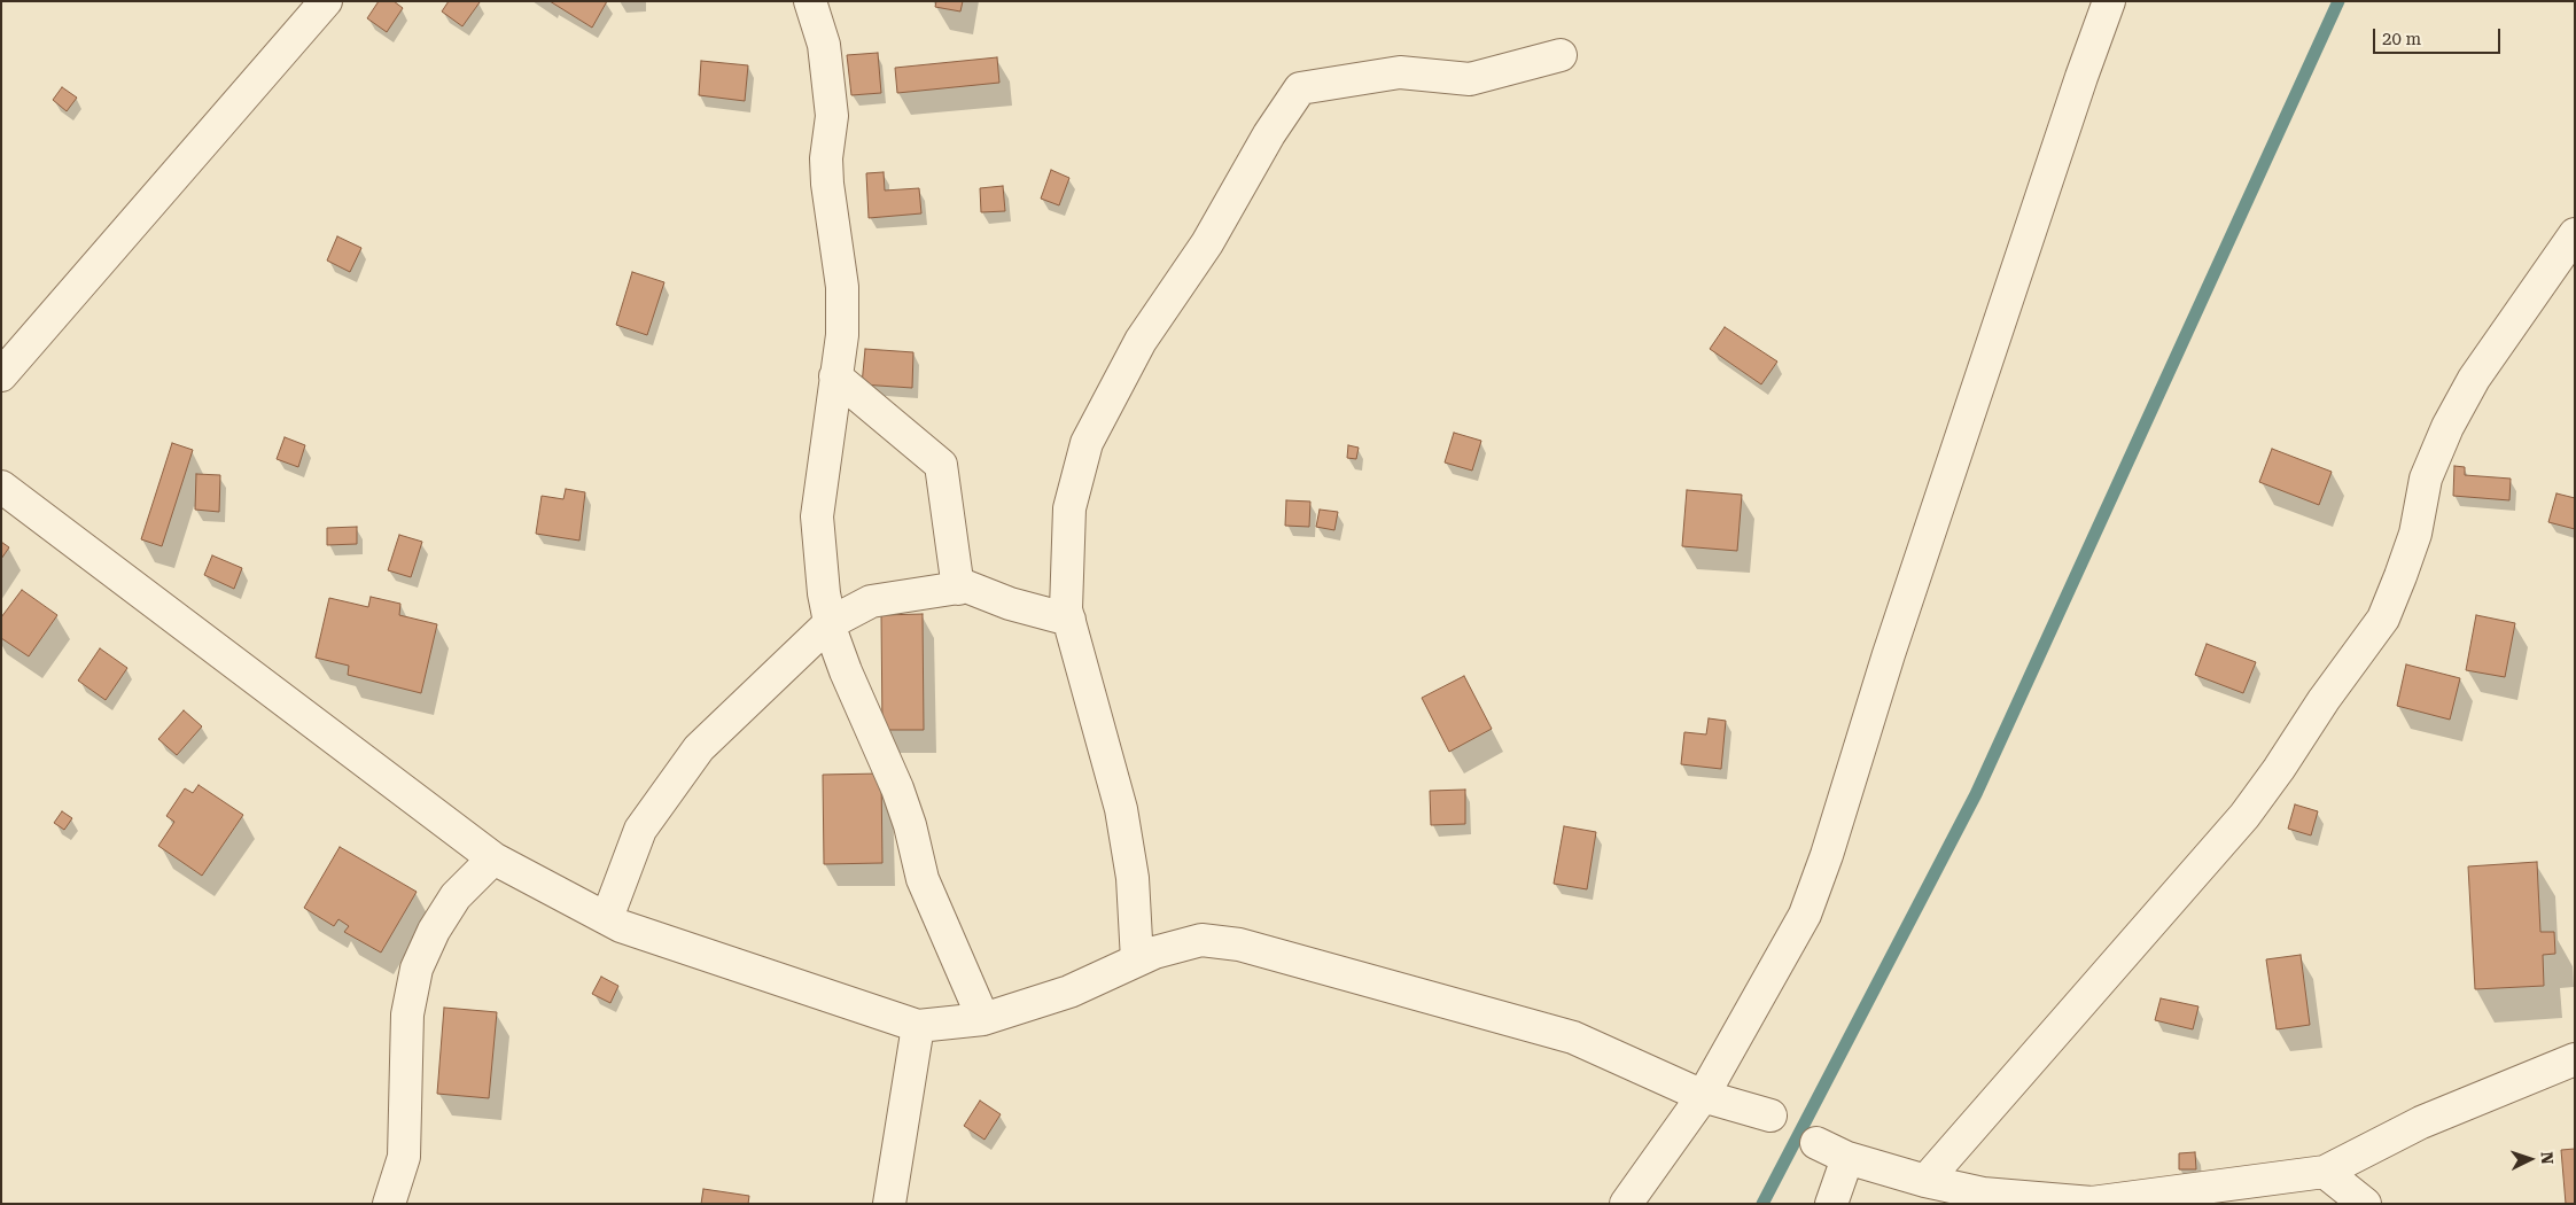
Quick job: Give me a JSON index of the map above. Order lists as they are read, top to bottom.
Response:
{
  "scale_bar": "20 m",
  "north": "right"
}
